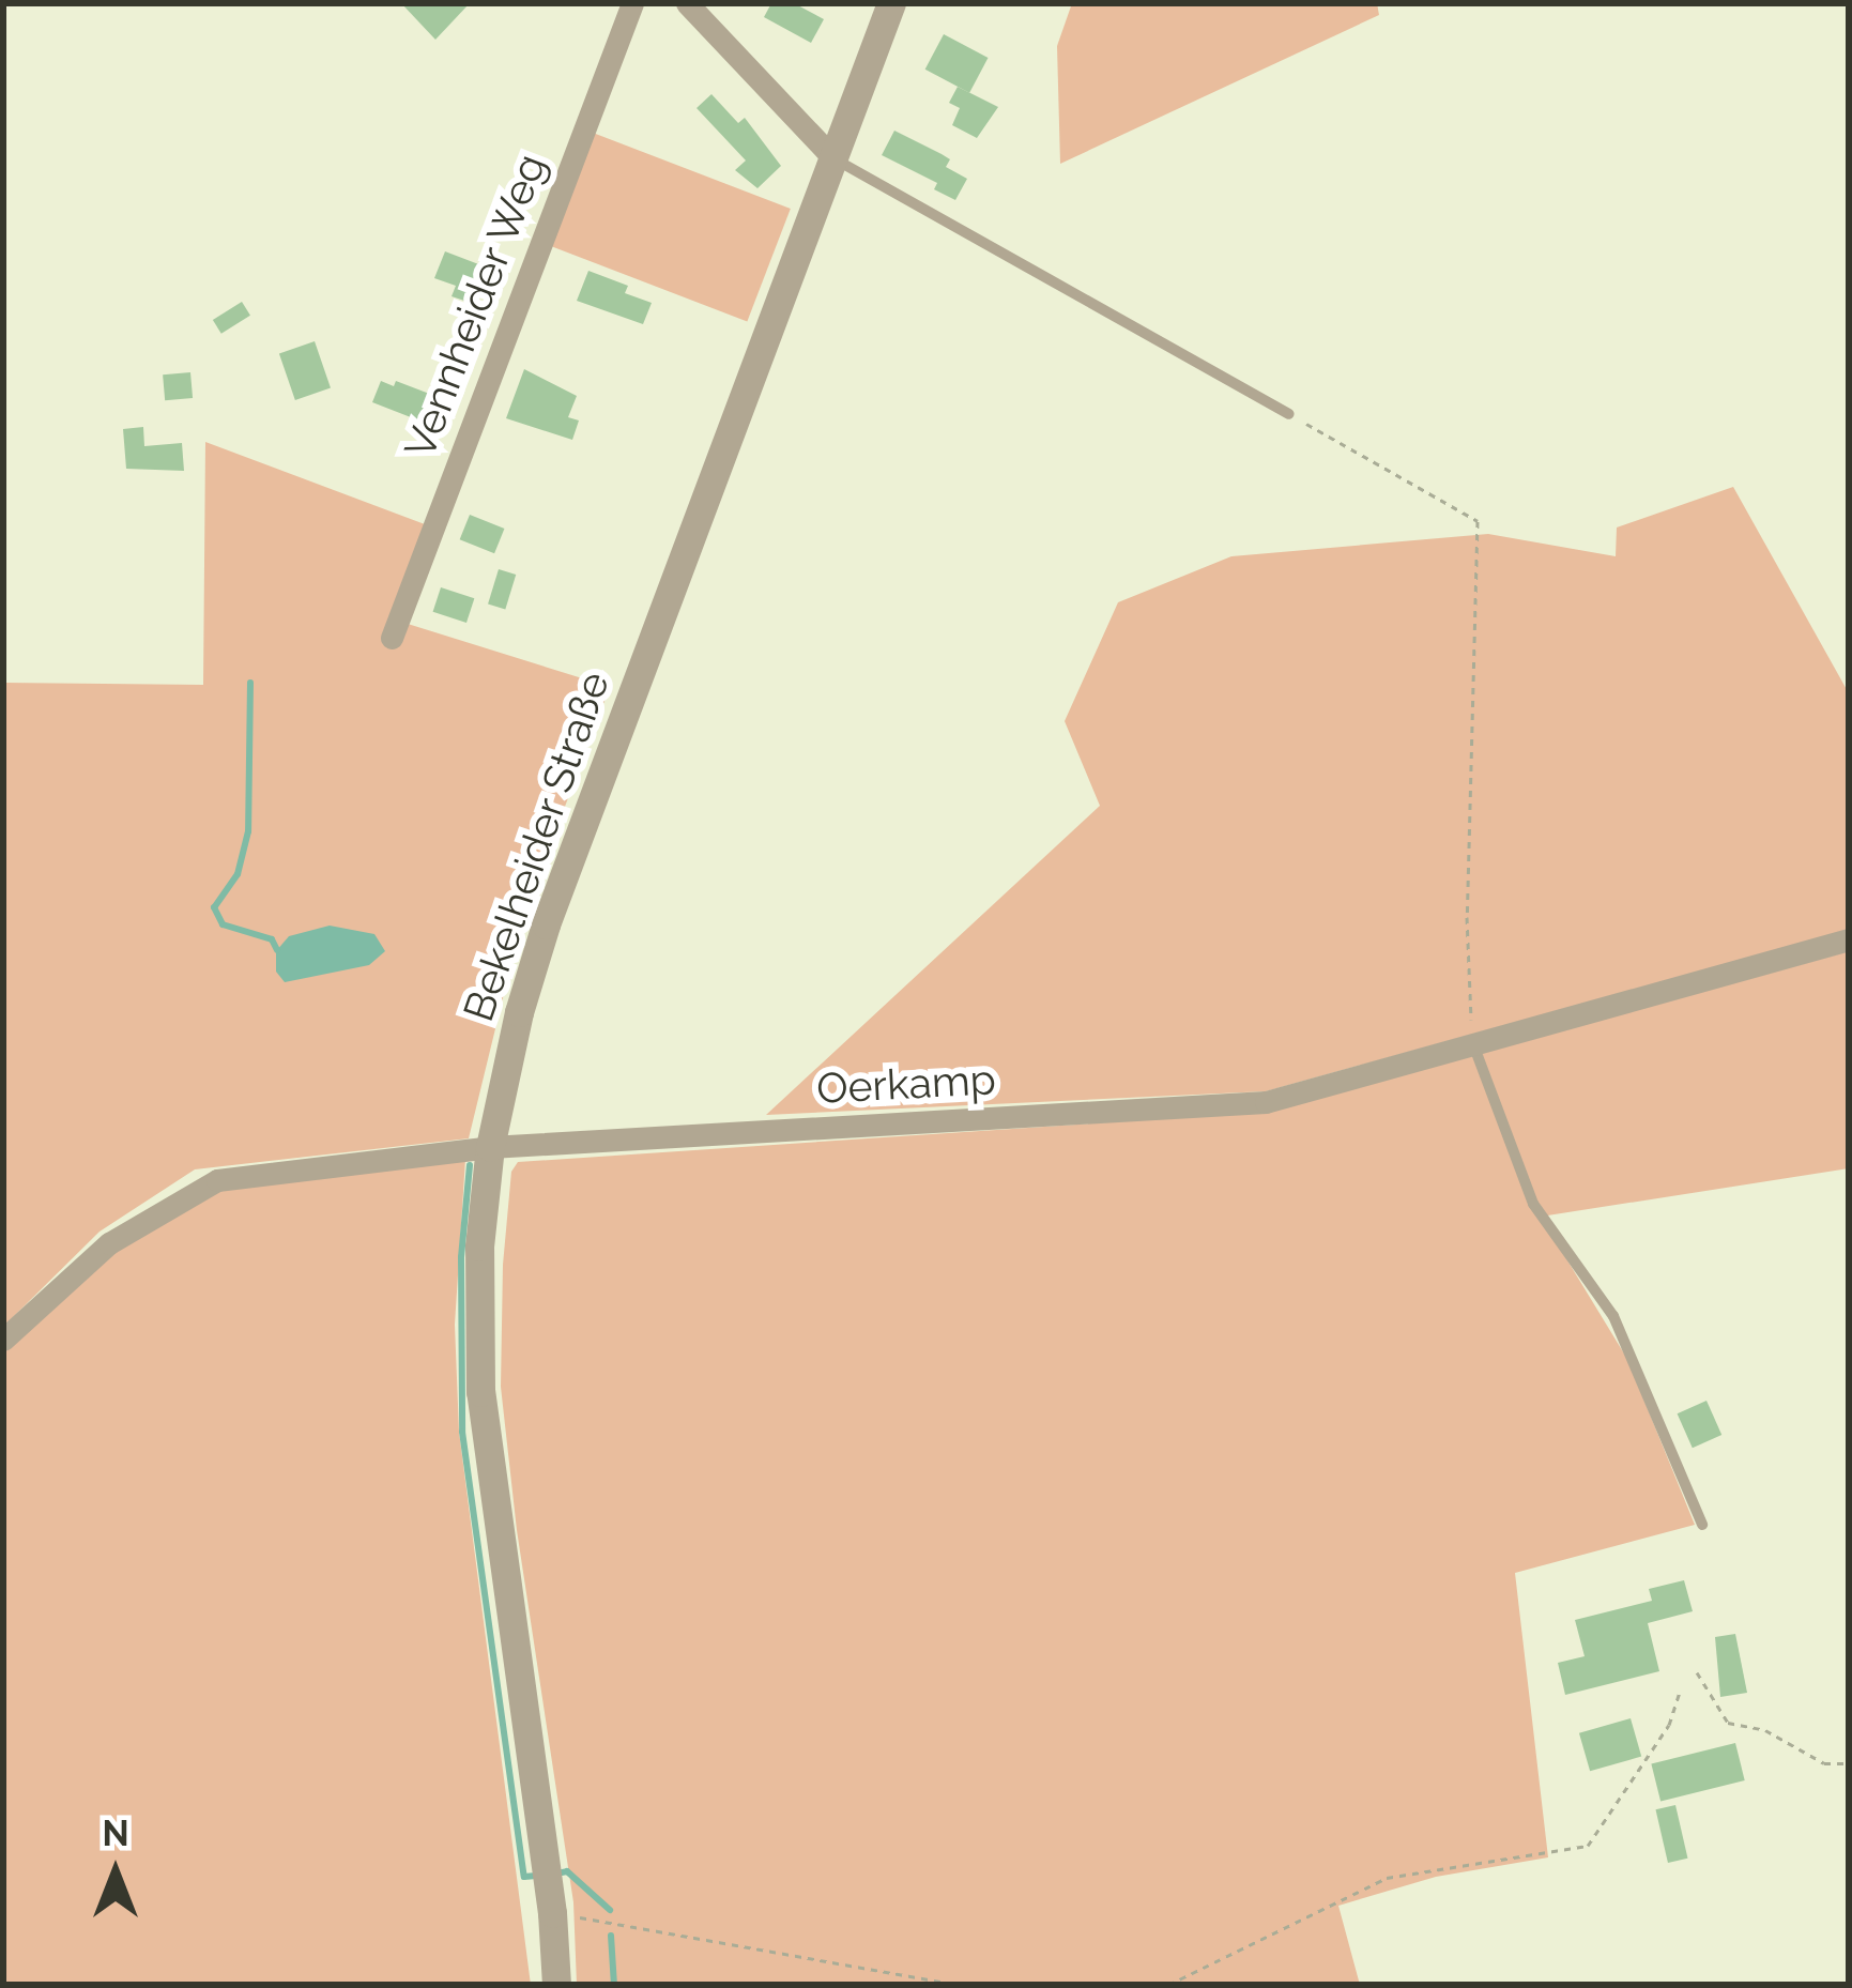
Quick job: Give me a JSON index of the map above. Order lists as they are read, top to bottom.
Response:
{
  "streets": {
    "street": ["Vennheider Weg", "Bekelheider Straße", "Oerkamp"]
  },
  "crossings": [
    ["Bekelheider Straße", "Oerkamp"]
  ],
  "north": "top"
}
